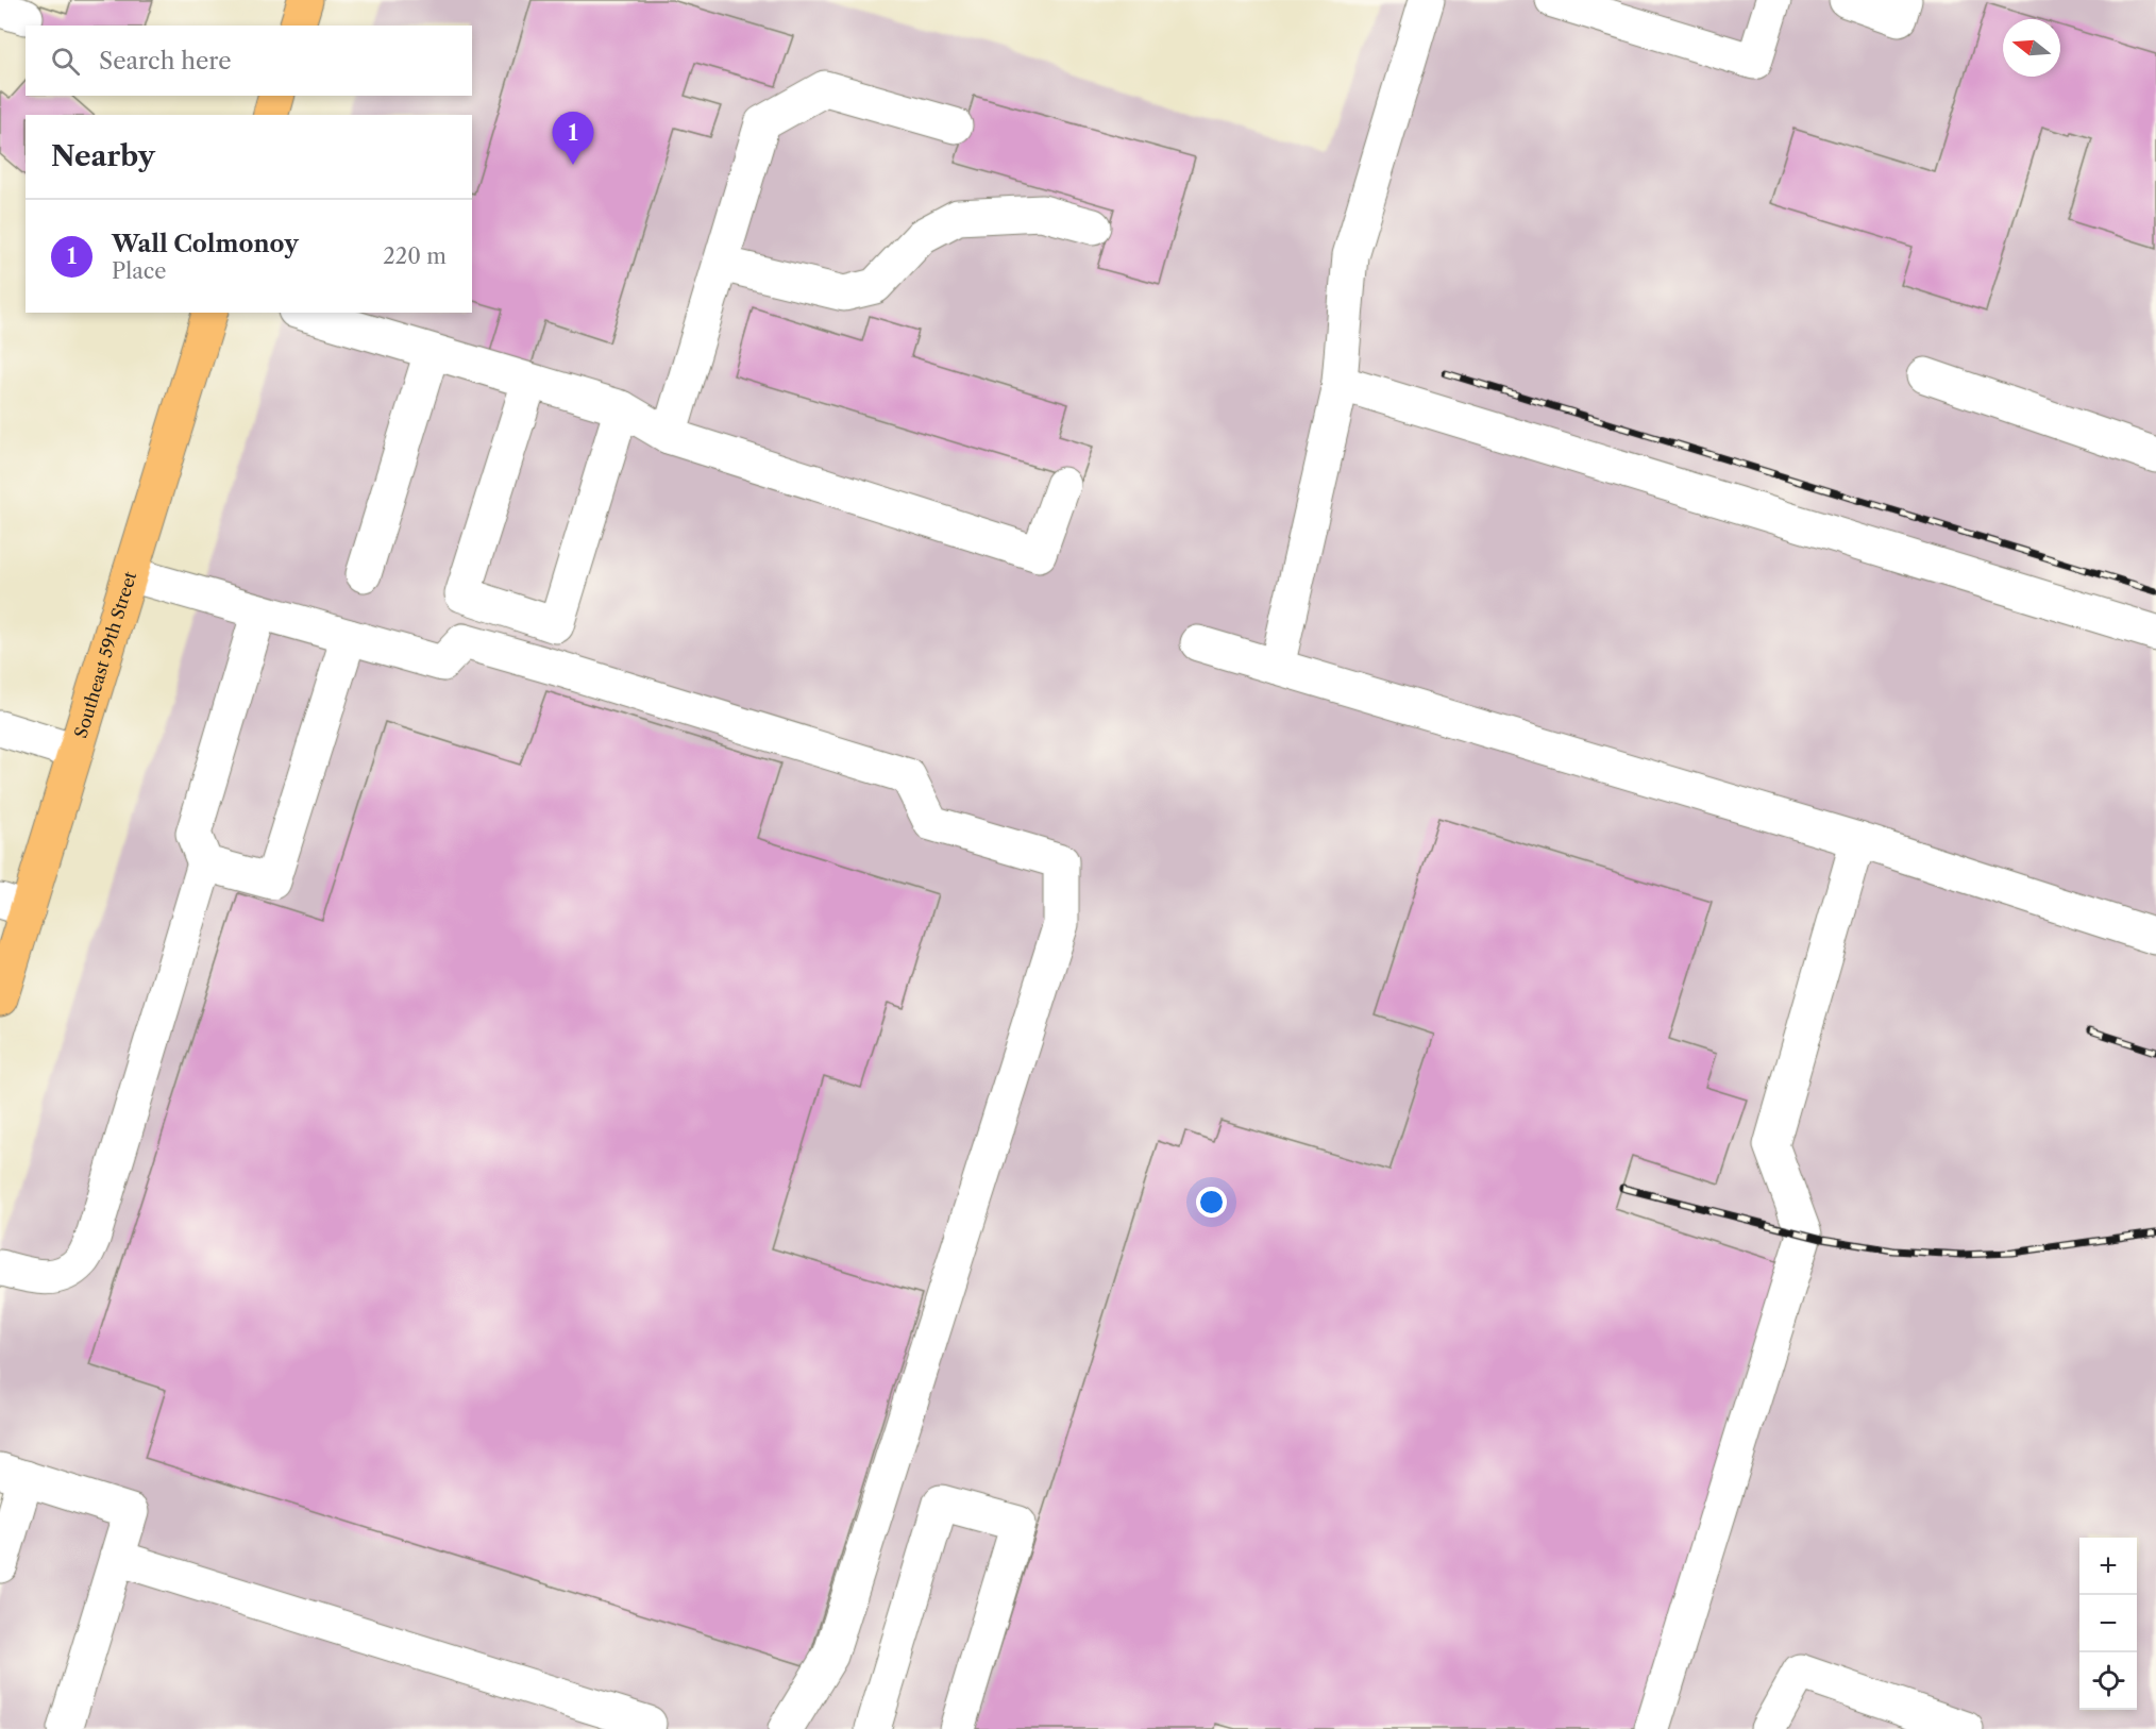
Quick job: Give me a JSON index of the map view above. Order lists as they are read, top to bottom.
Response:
{
  "streets": {
    "main road": ["Southeast 59th Street"]
  },
  "north": "left",
  "page": {
    "search": "Search here",
    "pins": "1",
    "heading": "Nearby",
    "list": [
      {
        "mark": "1",
        "name": "Wall Colmonoy",
        "note": "Place",
        "value": "220 m"
      }
    ],
    "map_buttons": ["+", "−"]
  }
}
